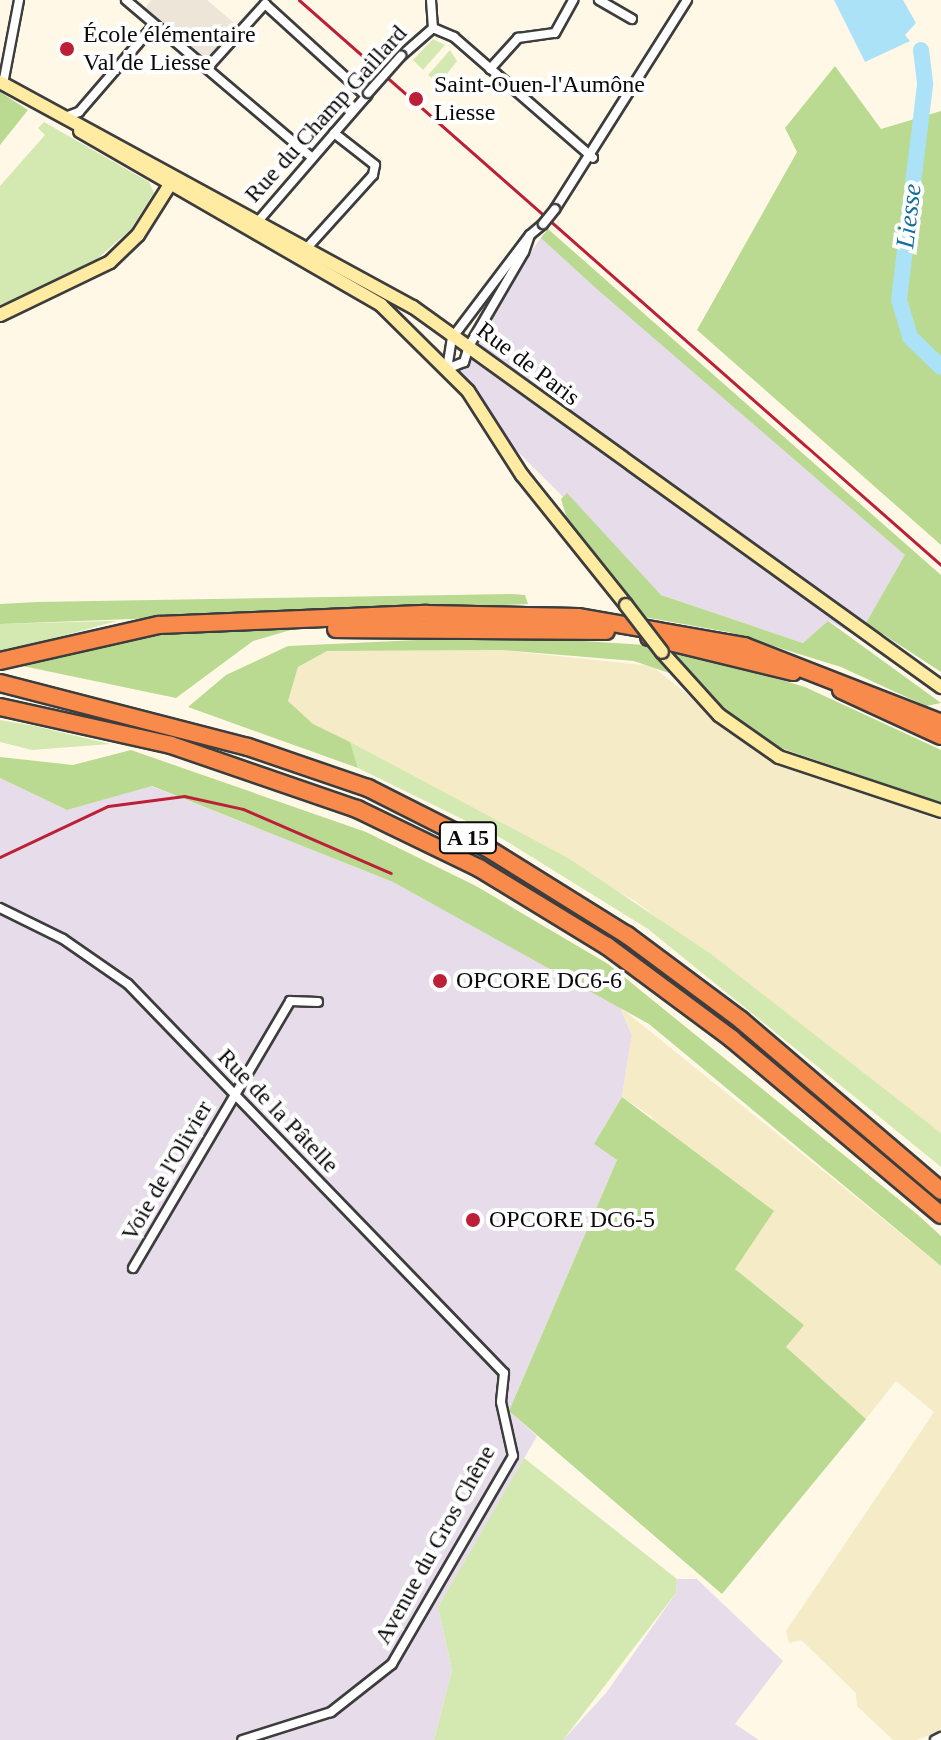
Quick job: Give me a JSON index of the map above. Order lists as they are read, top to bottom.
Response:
{
  "streets": {
    "highway": ["A 15"],
    "main road": ["Rue de Paris"],
    "street": [
      "Rue du Champ Gaillard",
      "Rue de la Pâtelle",
      "Voie de l'Olivier",
      "Avenue du Gros Chêne"
    ]
  },
  "crossings": [
    ["Rue du Champ Gaillard", "Rue de Paris"],
    ["Rue de la Pâtelle", "Voie de l'Olivier"],
    ["Rue de la Pâtelle", "Avenue du Gros Chêne"]
  ],
  "water": ["Liesse"],
  "places": [
    "École élémentaire Val de Liesse",
    "Saint-Ouen-l'Aumône Liesse",
    "OPCORE DC6-6",
    "OPCORE DC6-5"
  ]
}
